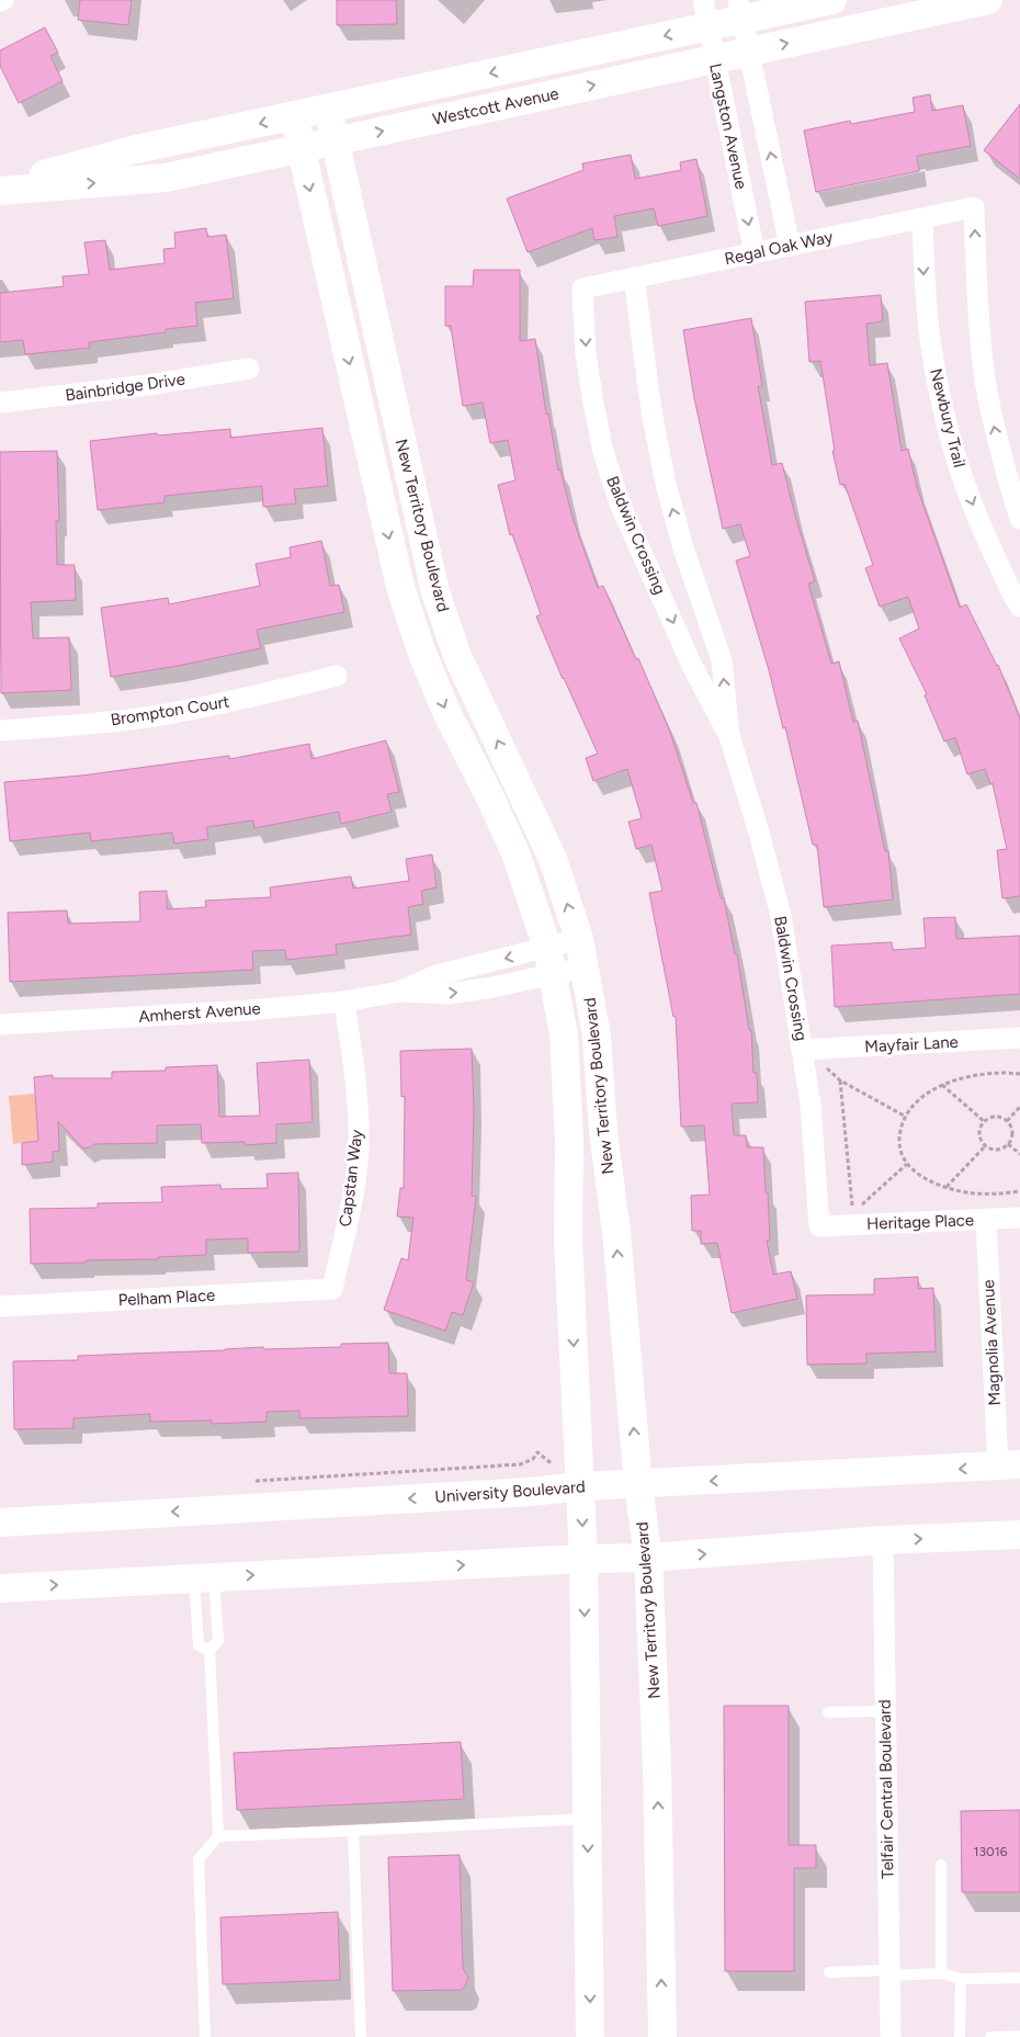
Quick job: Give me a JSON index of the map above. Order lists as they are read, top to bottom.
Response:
{
  "streets": {
    "street": [
      "Westcott Avenue",
      "Langston Avenue",
      "Regal Oak Way",
      "Bainbridge Drive",
      "Newbury Trail",
      "New Territory Boulevard",
      "Baldwin Crossing",
      "Brompton Court",
      "Amherst Avenue",
      "Mayfair Lane",
      "Capstan Way",
      "Heritage Place",
      "Pelham Place",
      "Magnolia Avenue",
      "University Boulevard",
      "Telfair Central Boulevard"
    ]
  },
  "crossings": [
    ["Westcott Avenue", "Langston Avenue"],
    ["Westcott Avenue", "New Territory Boulevard"],
    ["Langston Avenue", "Regal Oak Way"],
    ["Regal Oak Way", "Newbury Trail"],
    ["Regal Oak Way", "Baldwin Crossing"],
    ["New Territory Boulevard", "Amherst Avenue"],
    ["New Territory Boulevard", "University Boulevard"],
    ["Baldwin Crossing", "Mayfair Lane"],
    ["Baldwin Crossing", "Heritage Place"],
    ["Amherst Avenue", "Capstan Way"],
    ["Capstan Way", "Pelham Place"],
    ["Heritage Place", "Magnolia Avenue"],
    ["Magnolia Avenue", "University Boulevard"]
  ],
  "one_way": ["Regal Oak Way", "Newbury Trail"],
  "house_numbers": ["13016"]
}
